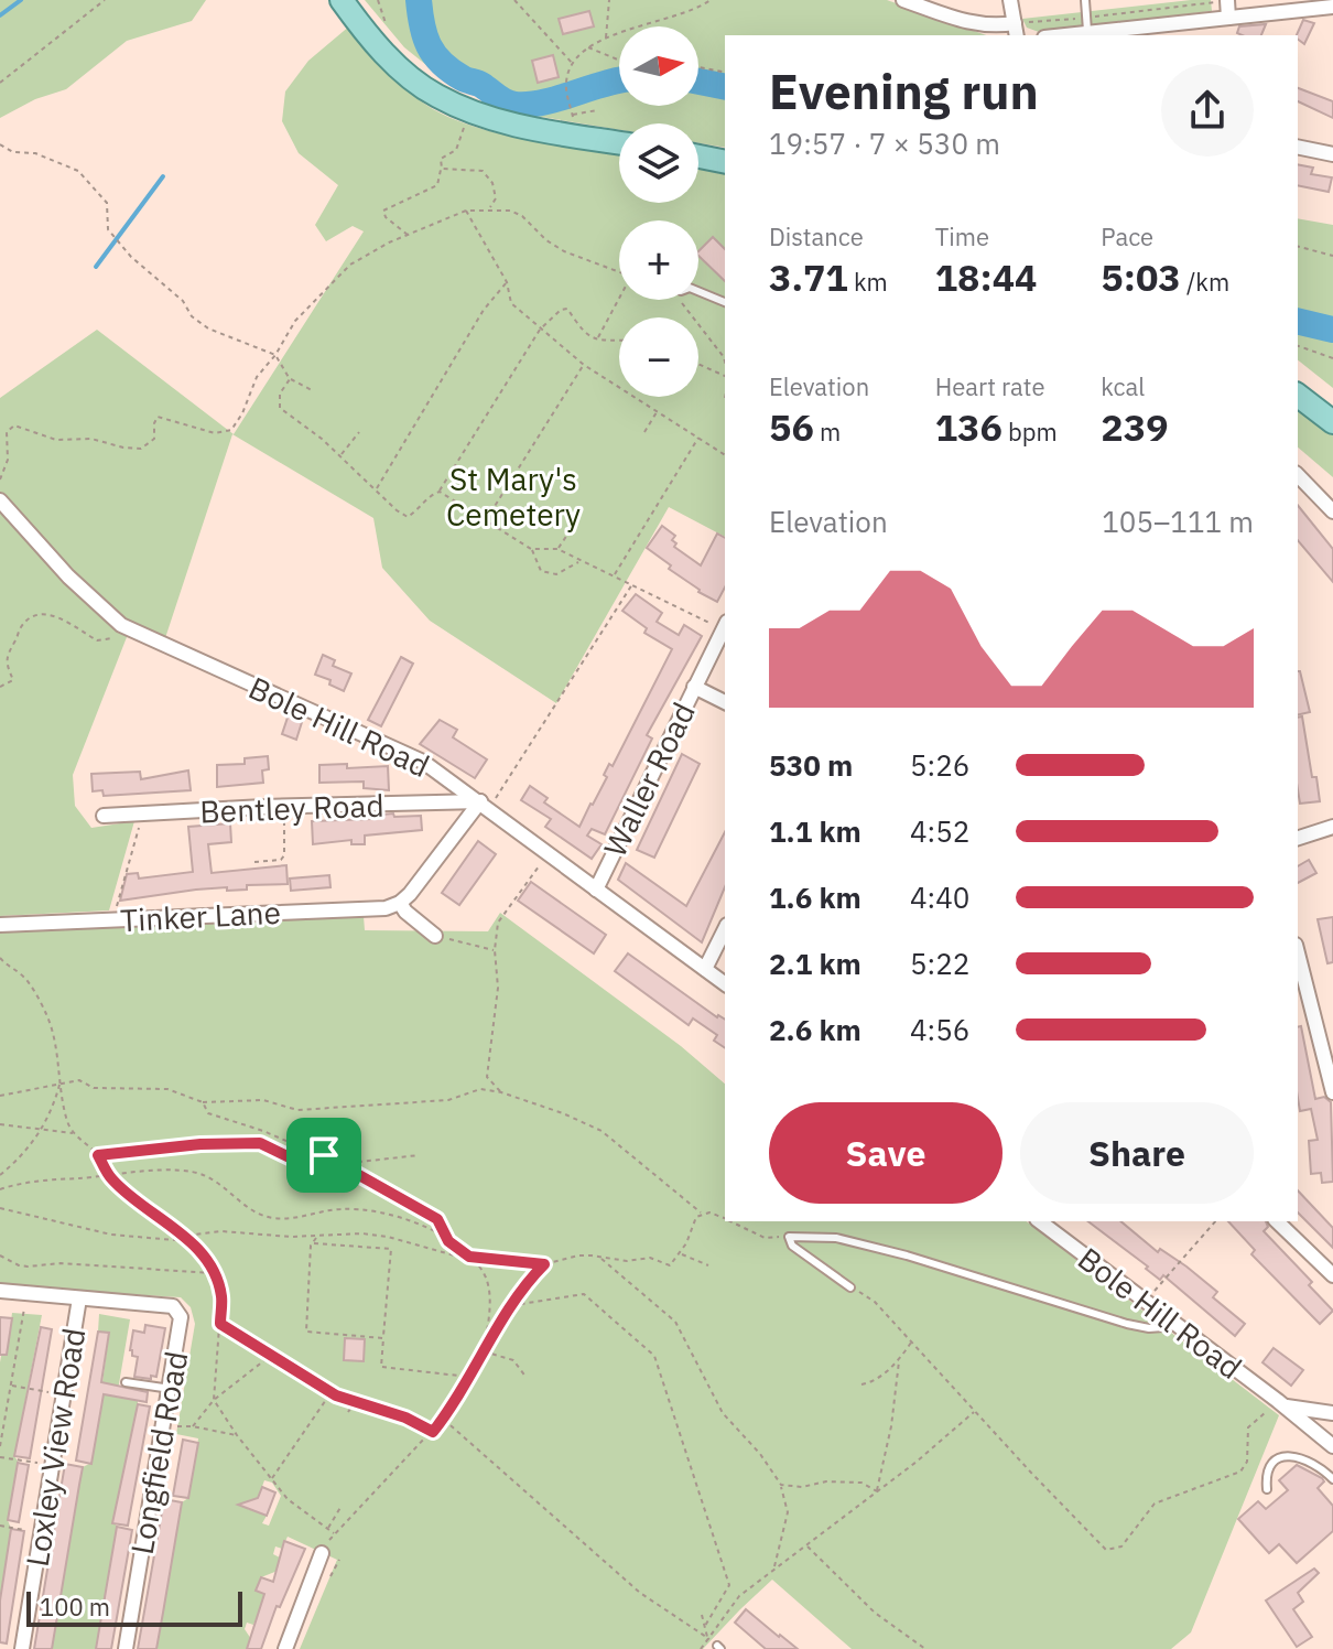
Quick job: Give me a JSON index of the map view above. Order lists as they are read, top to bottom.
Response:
{
  "streets": {
    "street": [
      "Bole Hill Road",
      "Waller Road",
      "Bentley Road",
      "Tinker Lane",
      "Loxley View Road",
      "Longfield Road"
    ]
  },
  "crossings": [
    ["Bole Hill Road", "Waller Road"],
    ["Bole Hill Road", "Bentley Road"],
    ["Loxley View Road", "Longfield Road"]
  ],
  "parks": ["St Mary's Cemetery"],
  "scale_bar": "100 m",
  "north": "right",
  "page": {
    "map_buttons": ["+", "−"],
    "heading": ["Evening run", "19:57 · 7 × 530 m"],
    "stats": [
      ["Distance", "3.71 km"],
      ["Time", "18:44"],
      ["Pace", "5:03 /km"],
      ["Elevation", "56 m"],
      ["Heart rate", "136 bpm"],
      ["kcal", "239"]
    ],
    "chart": ["Elevation", "105–111 m"],
    "list": [
      {
        "name": "530 m",
        "note": "5:26"
      },
      {
        "name": "1.1 km",
        "note": "4:52"
      },
      {
        "name": "1.6 km",
        "note": "4:40"
      },
      {
        "name": "2.1 km",
        "note": "5:22"
      },
      {
        "name": "2.6 km",
        "note": "4:56"
      }
    ],
    "buttons": ["Save", "Share"],
    "scale": "100 m"
  }
}
